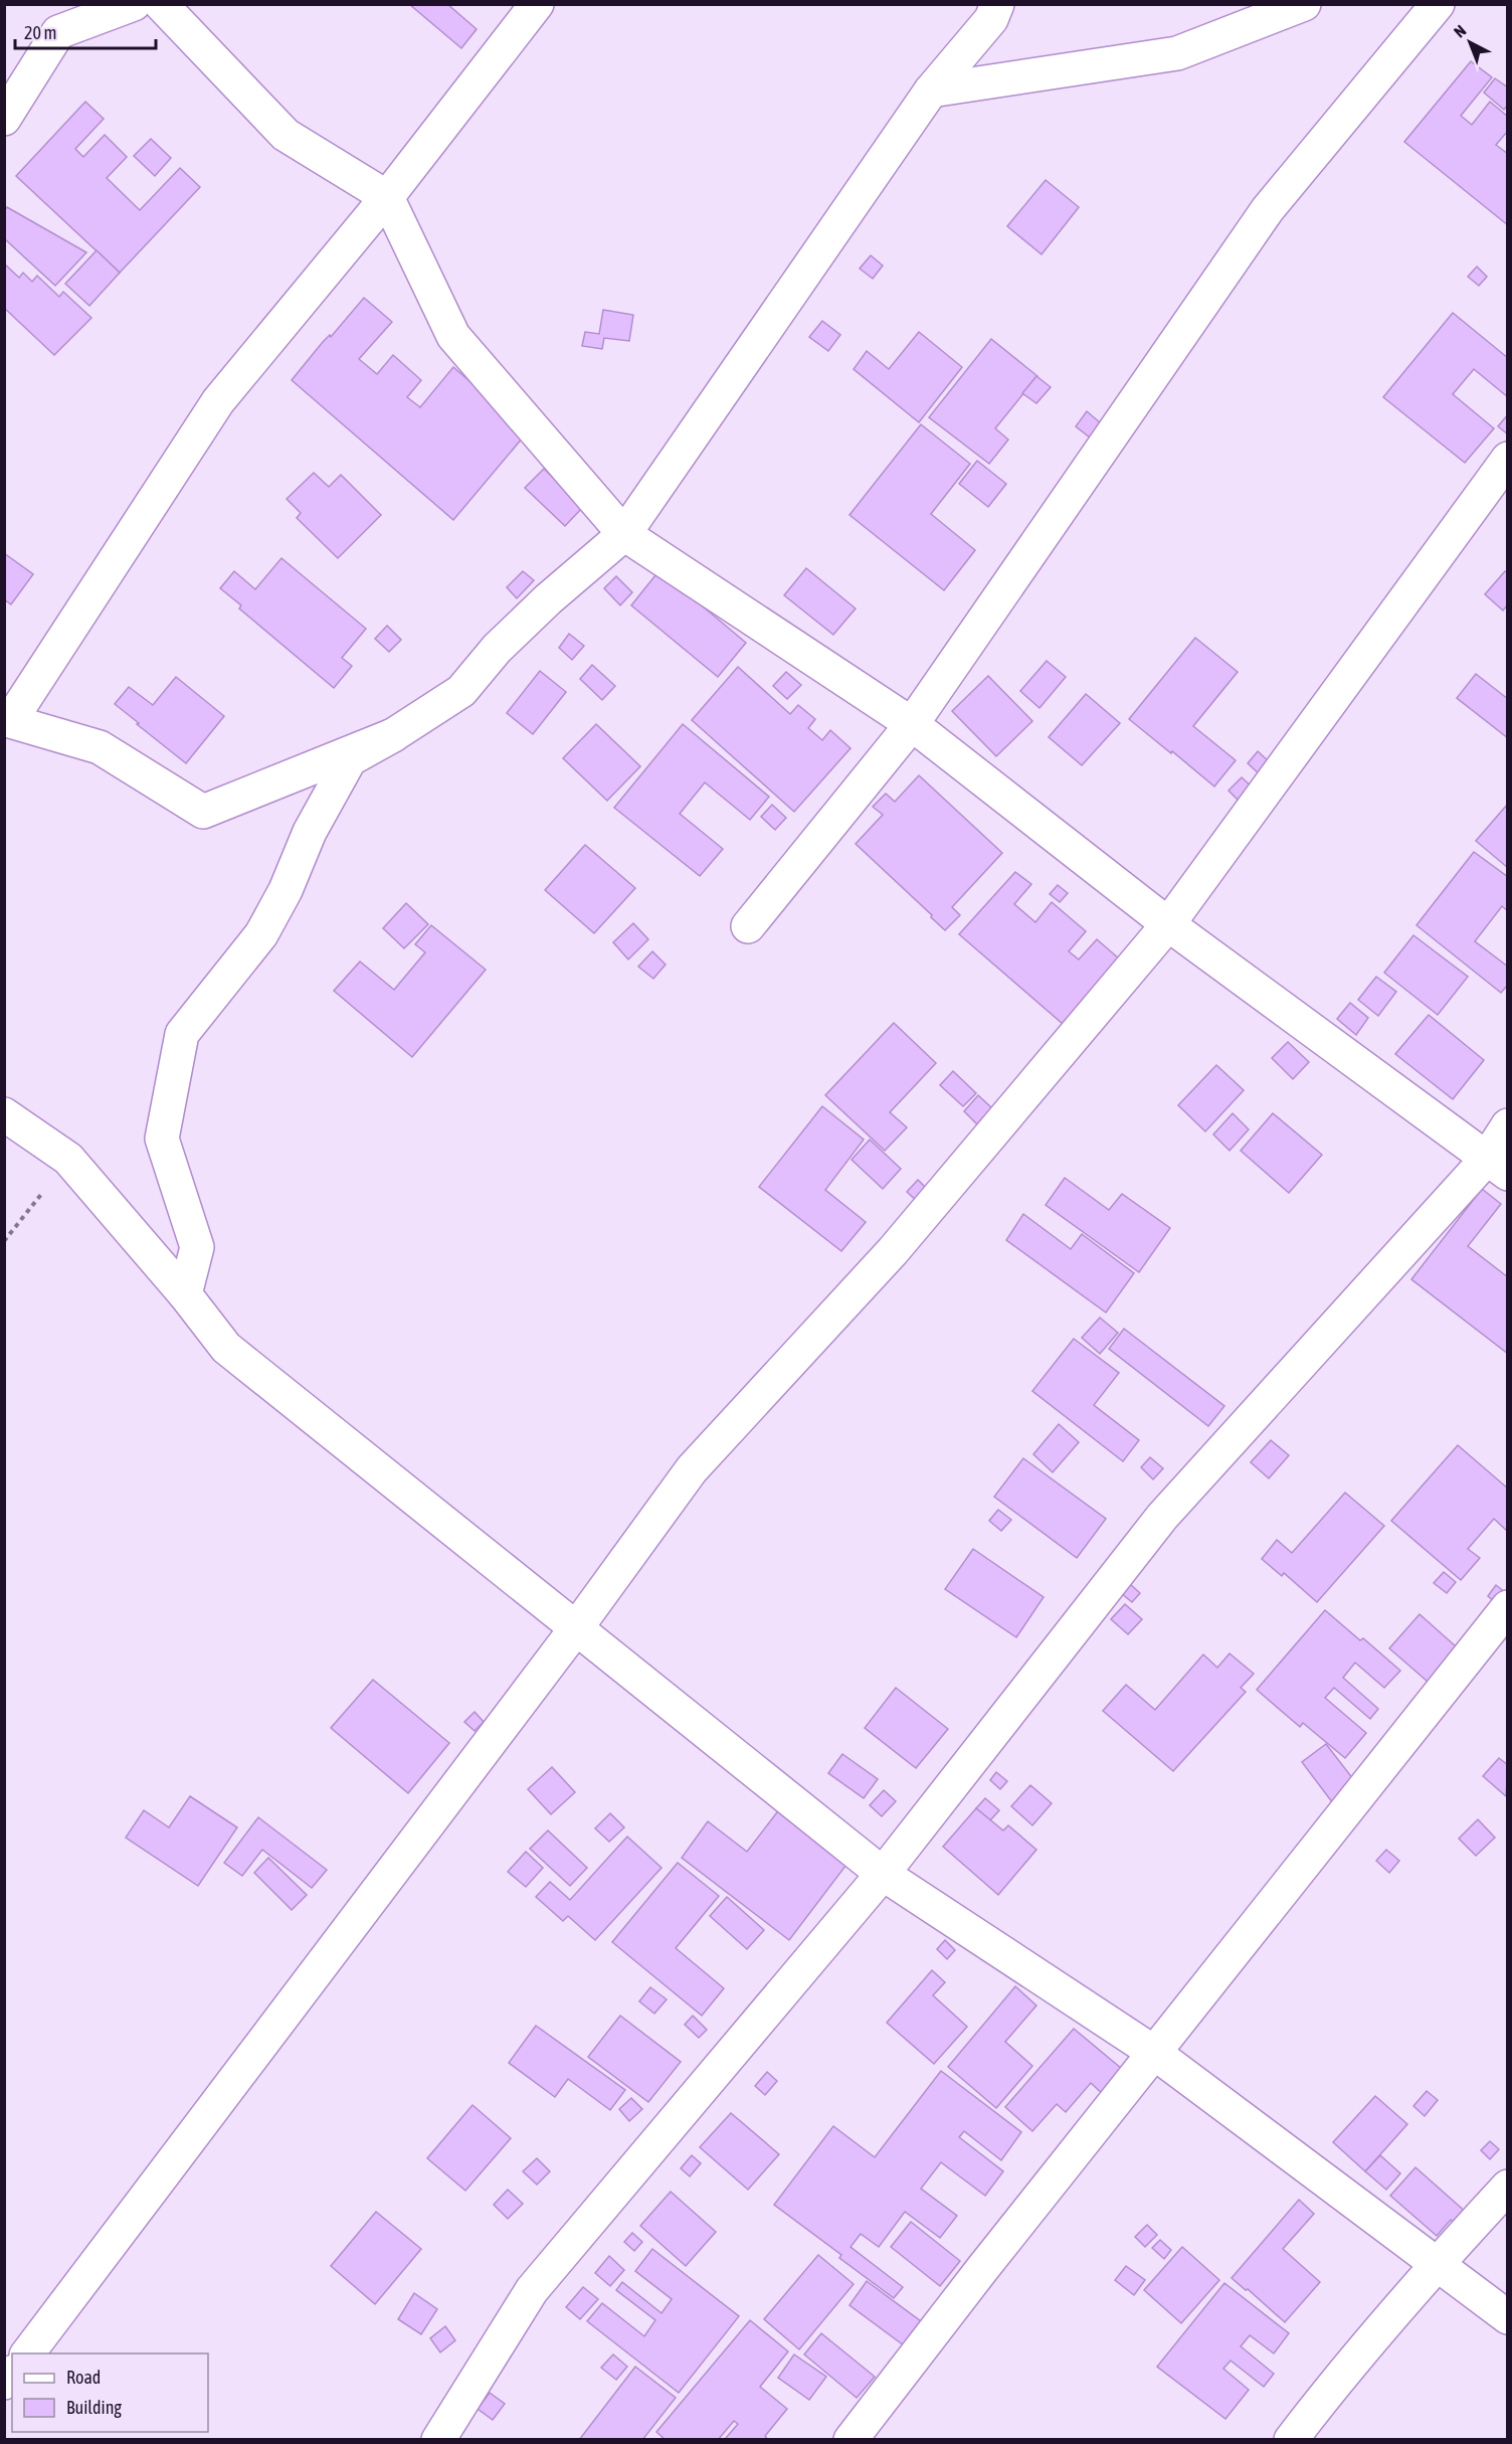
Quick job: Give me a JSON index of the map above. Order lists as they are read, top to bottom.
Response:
{
  "legend": ["Road", "Building"],
  "scale_bar": "20 m",
  "north": "top left"
}
